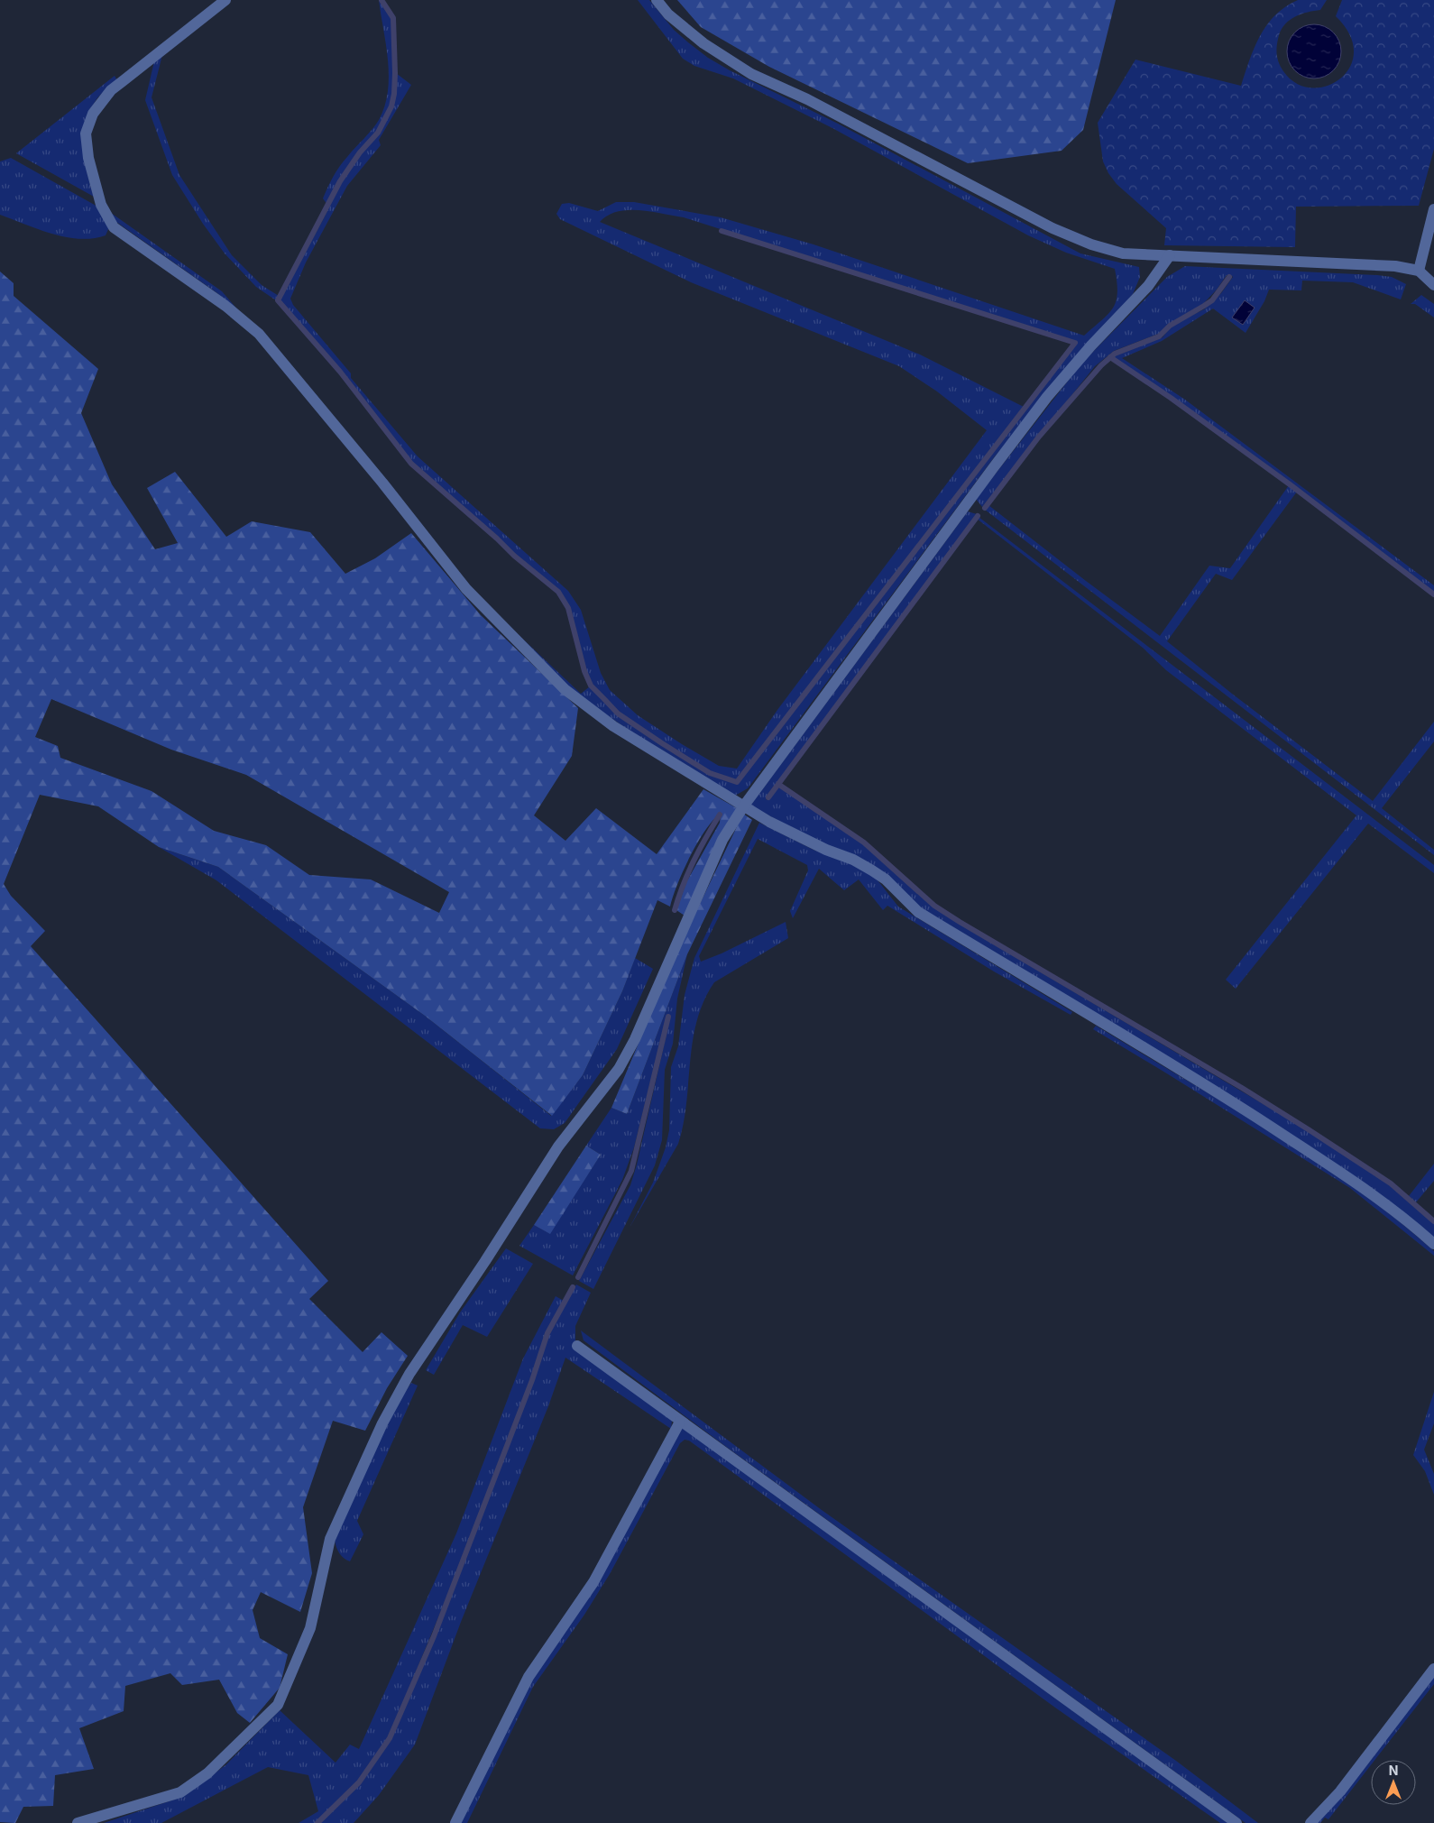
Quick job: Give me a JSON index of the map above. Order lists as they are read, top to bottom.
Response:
{
  "north": "top"
}
